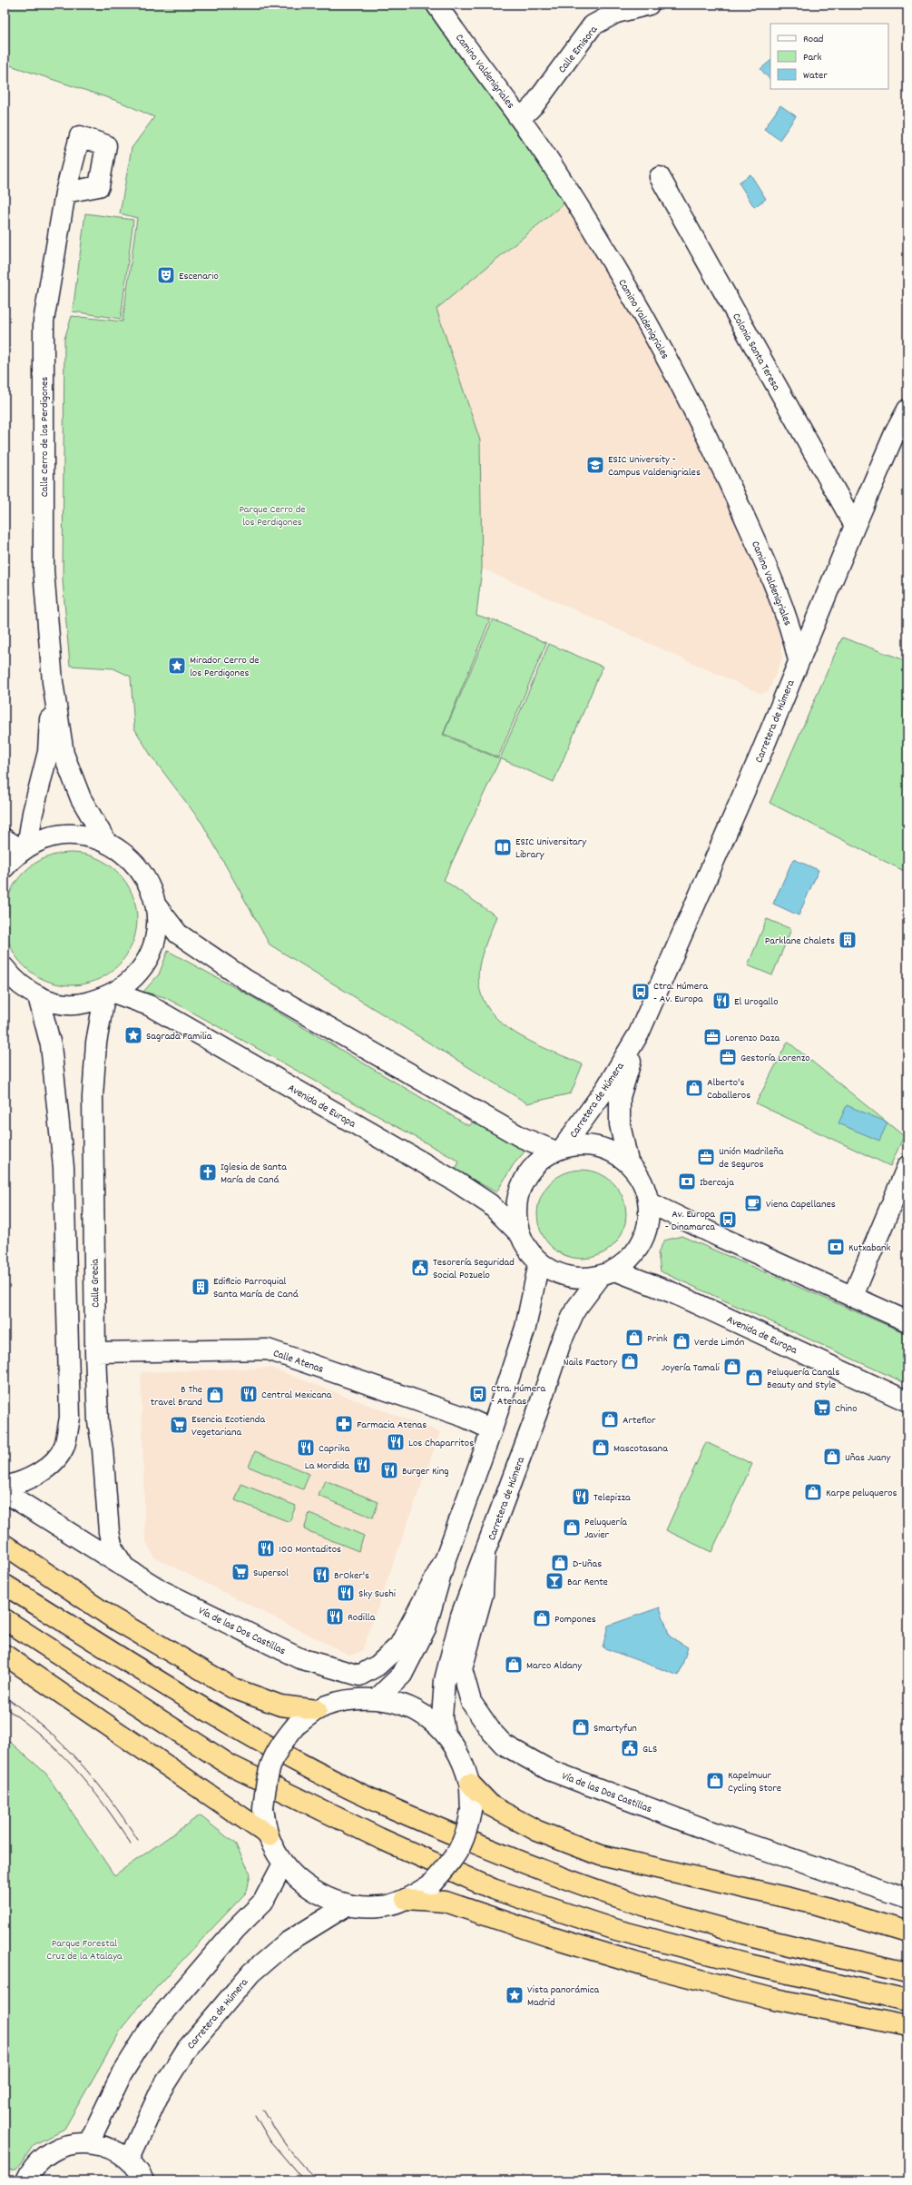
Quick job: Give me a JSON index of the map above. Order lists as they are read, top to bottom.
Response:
{
  "streets": {
    "street": [
      "Calle Emisora",
      "Camino Valdenigriales",
      "Colonia Santa Teresa",
      "Calle Cerro de los Perdigones",
      "Carretera de Húmera",
      "Avenida de Europa",
      "Calle Grecia",
      "Calle Atenas",
      "Vía de las Dos Castillas"
    ]
  },
  "crossings": [
    ["Calle Emisora", "Camino Valdenigriales"],
    ["Camino Valdenigriales", "Carretera de Húmera"],
    ["Colonia Santa Teresa", "Carretera de Húmera"],
    ["Carretera de Húmera", "Avenida de Europa"],
    ["Carretera de Húmera", "Vía de las Dos Castillas"],
    ["Avenida de Europa", "Calle Grecia"],
    ["Calle Grecia", "Calle Atenas"],
    ["Calle Grecia", "Vía de las Dos Castillas"]
  ],
  "parks": ["Parque Cerro de los Perdigones", "Parque Forestal Cruz de la Atalaya"],
  "places": {
    "theatre": ["Escenario"],
    "school or university": ["ESIC University - Campus Valdenigriales"],
    "place": ["Mirador Cerro de los Perdigones", "Sagrada Familia", "Vista panorámica Madrid"],
    "library": ["ESIC Universitary Library"],
    "building": ["Parklane Chalets", "Edificio Parroquial Santa María de Caná"],
    "bus stop": ["Ctra. Húmera - Av. Europa", "Av. Europa - Dinamarca", "Ctra. Húmera - Atenas"],
    "restaurant": [
      "El Urogallo",
      "Central Mexicana",
      "Los Chaparritos",
      "Caprika",
      "La Mordida",
      "Burger King",
      "Telepizza",
      "100 Montaditos",
      "BrOker's",
      "Sky Sushi",
      "Rodilla"
    ],
    "office": ["Lorenzo Daza", "Gestoría Lorenzo", "Unión Madrileña de Seguros"],
    "shop": [
      "Alberto's Caballeros",
      "Prink",
      "Verde Limón",
      "Nails Factory",
      "Joyería Tamali",
      "Peluquería Canals Beauty and Style",
      "B The travel Brand",
      "Arteflor",
      "Mascotasana",
      "Uñas Juany",
      "Karpe peluqueros",
      "Peluquería Javier",
      "D-Uñas",
      "Pompones",
      "Marco Aldany",
      "Smartyfun",
      "Kapelmuur Cycling Store"
    ],
    "church": ["Iglesia de Santa María de Caná"],
    "bank": ["Ibercaja", "Kutxabank"],
    "cafe": ["Viena Capellanes"],
    "public building": ["Tesorería Seguridad Social Pozuelo", "GLS"],
    "supermarket": ["Chino", "Esencia Ecotienda Vegetariana", "Supersol"],
    "pharmacy": ["Farmacia Atenas"],
    "bar": ["Bar Rente"]
  },
  "legend": ["Road", "Park", "Water"]
}
